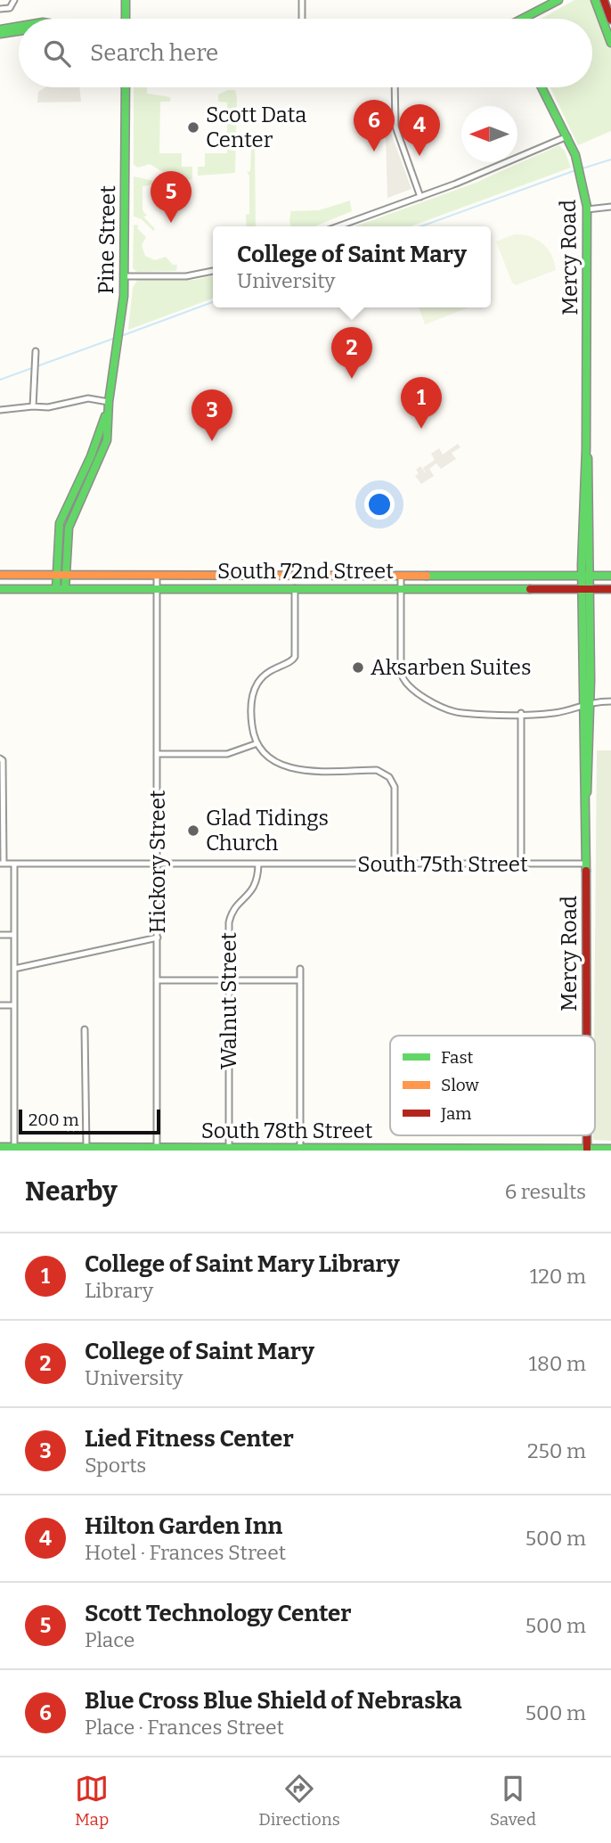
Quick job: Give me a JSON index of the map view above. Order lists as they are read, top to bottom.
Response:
{
  "streets": {
    "main road": [
      "Pine Street",
      "Mercy Road",
      "South 72nd Street",
      "South 78th Street"
    ],
    "street": ["Hickory Street", "South 75th Street", "Walnut Street"]
  },
  "crossings": [
    ["Pine Street", "South 72nd Street"],
    ["Mercy Road", "South 72nd Street"],
    ["Mercy Road", "South 75th Street"],
    ["South 72nd Street", "Hickory Street"],
    ["Hickory Street", "South 75th Street"],
    ["Hickory Street", "South 78th Street"],
    ["South 75th Street", "Walnut Street"],
    ["Walnut Street", "South 78th Street"]
  ],
  "places": ["Scott Data Center", "Aksarben Suites", "Glad Tidings Church"],
  "legend": ["Fast", "Slow", "Jam"],
  "scale_bar": "200 m",
  "north": "left",
  "page": {
    "search": "Search here",
    "pins": [
      "6",
      "4",
      "5",
      "2",
      "1",
      "3"
    ],
    "popup": ["College of Saint Mary", "University"],
    "scale": "200 m",
    "heading": ["Nearby", "6 results"],
    "list": [
      {
        "mark": "1",
        "name": "College of Saint Mary Library",
        "note": "Library",
        "value": "120 m"
      },
      {
        "mark": "2",
        "name": "College of Saint Mary",
        "note": "University",
        "value": "180 m"
      },
      {
        "mark": "3",
        "name": "Lied Fitness Center",
        "note": "Sports",
        "value": "250 m"
      },
      {
        "mark": "4",
        "name": "Hilton Garden Inn",
        "note": "Hotel · Frances Street",
        "value": "500 m"
      },
      {
        "mark": "5",
        "name": "Scott Technology Center",
        "note": "Place",
        "value": "500 m"
      },
      {
        "mark": "6",
        "name": "Blue Cross Blue Shield of Nebraska",
        "note": "Place · Frances Street",
        "value": "500 m"
      }
    ],
    "nav": ["Map", "Directions", "Saved"]
  }
}
